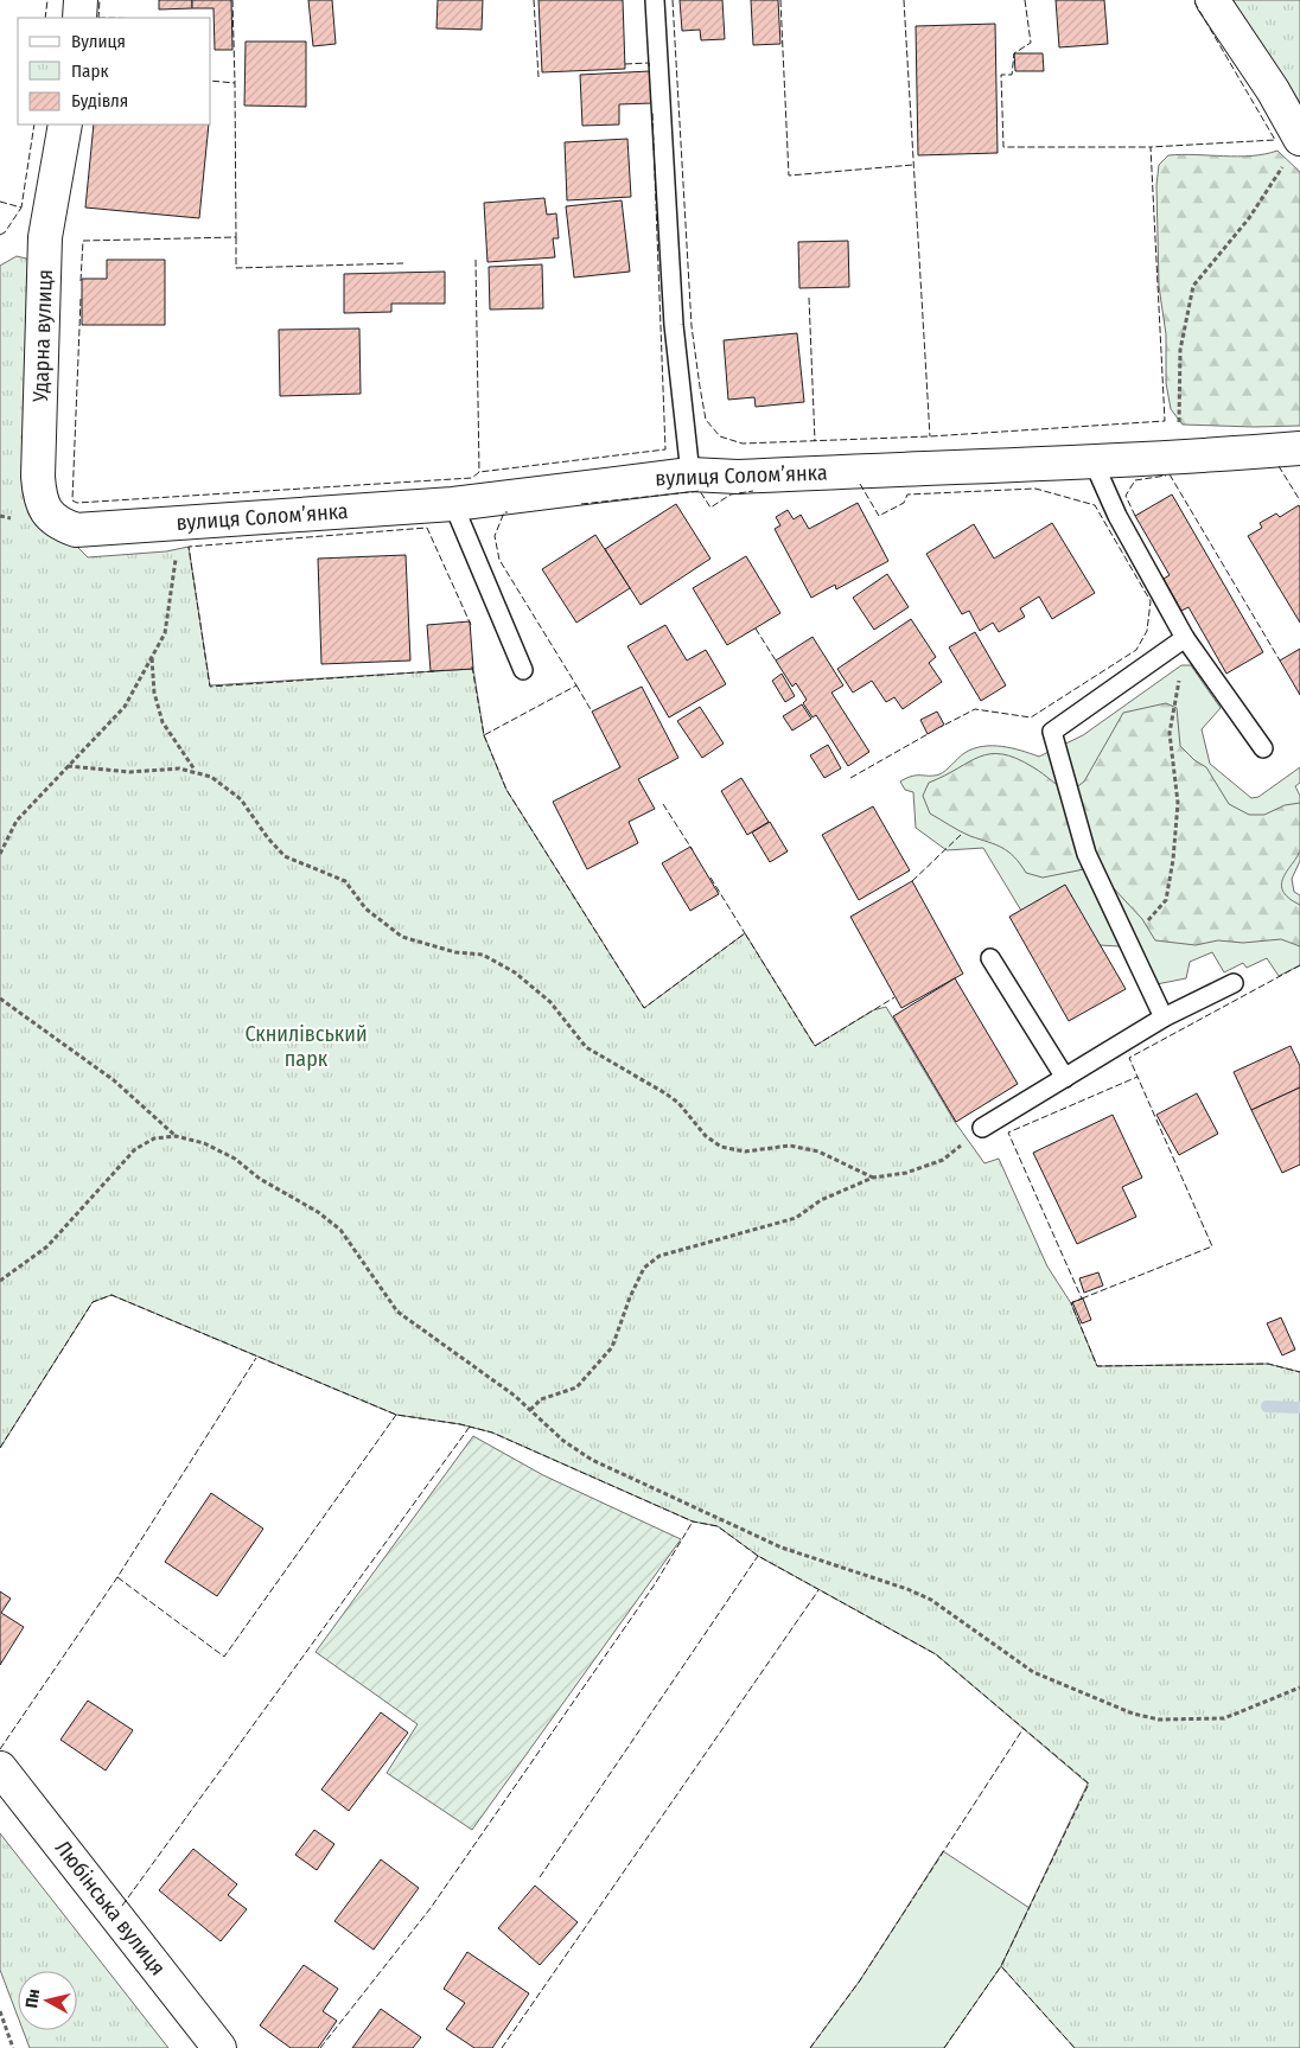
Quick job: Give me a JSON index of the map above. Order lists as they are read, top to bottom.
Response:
{
  "streets": {
    "street": ["Ударна вулиця", "вулиця Соломʼянка", "Любінська вулиця"]
  },
  "crossings": [
    ["Ударна вулиця", "вулиця Соломʼянка"]
  ],
  "parks": ["Скнилівський парк"],
  "legend": ["Вулиця", "Парк", "Будівля"],
  "north": "left"
}
